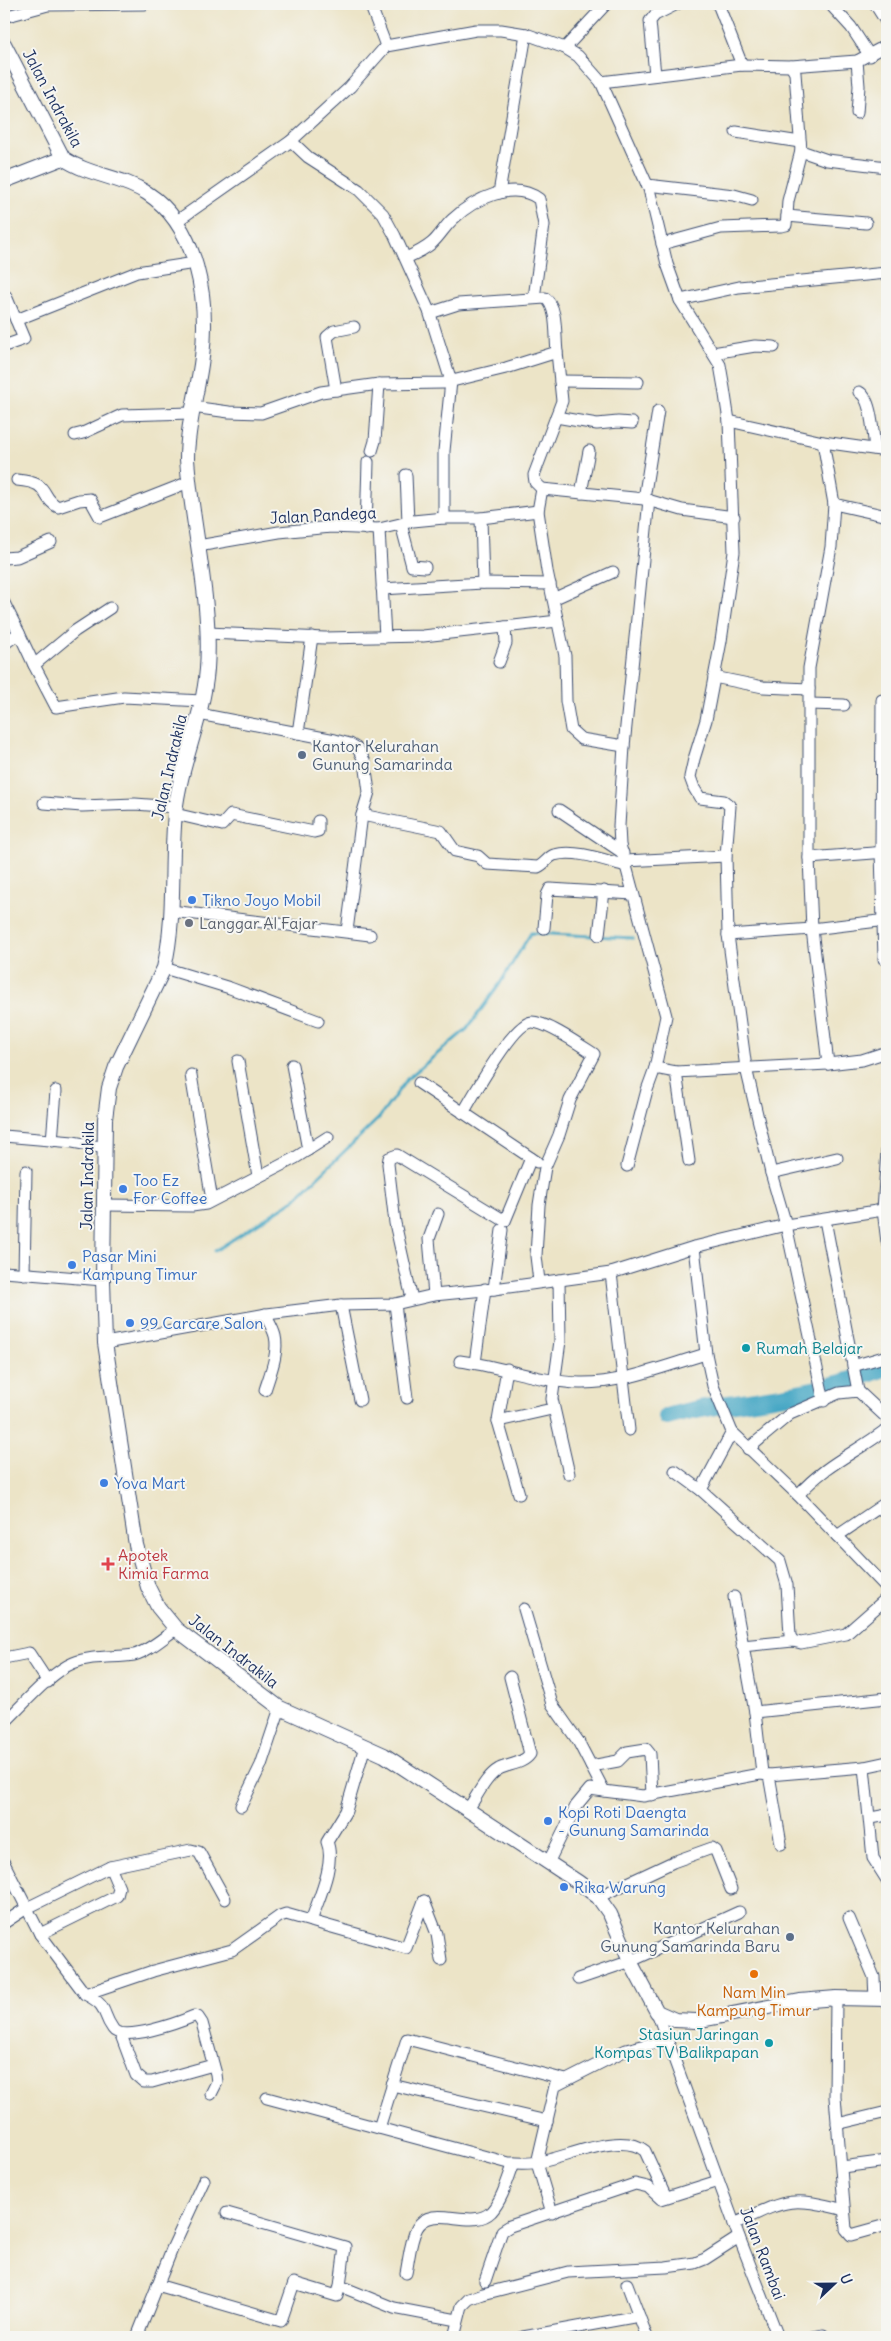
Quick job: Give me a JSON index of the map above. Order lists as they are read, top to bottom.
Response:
{
  "streets": {
    "street": ["Jalan Indrakila", "Jalan Pandega", "Jalan Rambai"]
  },
  "crossings": [
    ["Jalan Indrakila", "Jalan Pandega"],
    ["Jalan Indrakila", "Jalan Rambai"]
  ],
  "places": {
    "other": [
      "Kantor Kelurahan Gunung Samarinda",
      "Tikno Joyo Mobil",
      "Langgar Al Fajar",
      "Too Ez For Coffee",
      "Pasar Mini Kampung Timur",
      "99 Carcare Salon",
      "Rumah Belajar",
      "Yova Mart",
      "Kopi Roti Daengta - Gunung Samarinda",
      "Rika Warung",
      "Kantor Kelurahan Gunung Samarinda Baru",
      "Nam Min Kampung Timur",
      "Stasiun Jaringan Kompas TV Balikpapan"
    ],
    "health": ["Apotek Kimia Farma"]
  },
  "north": "right"
}
